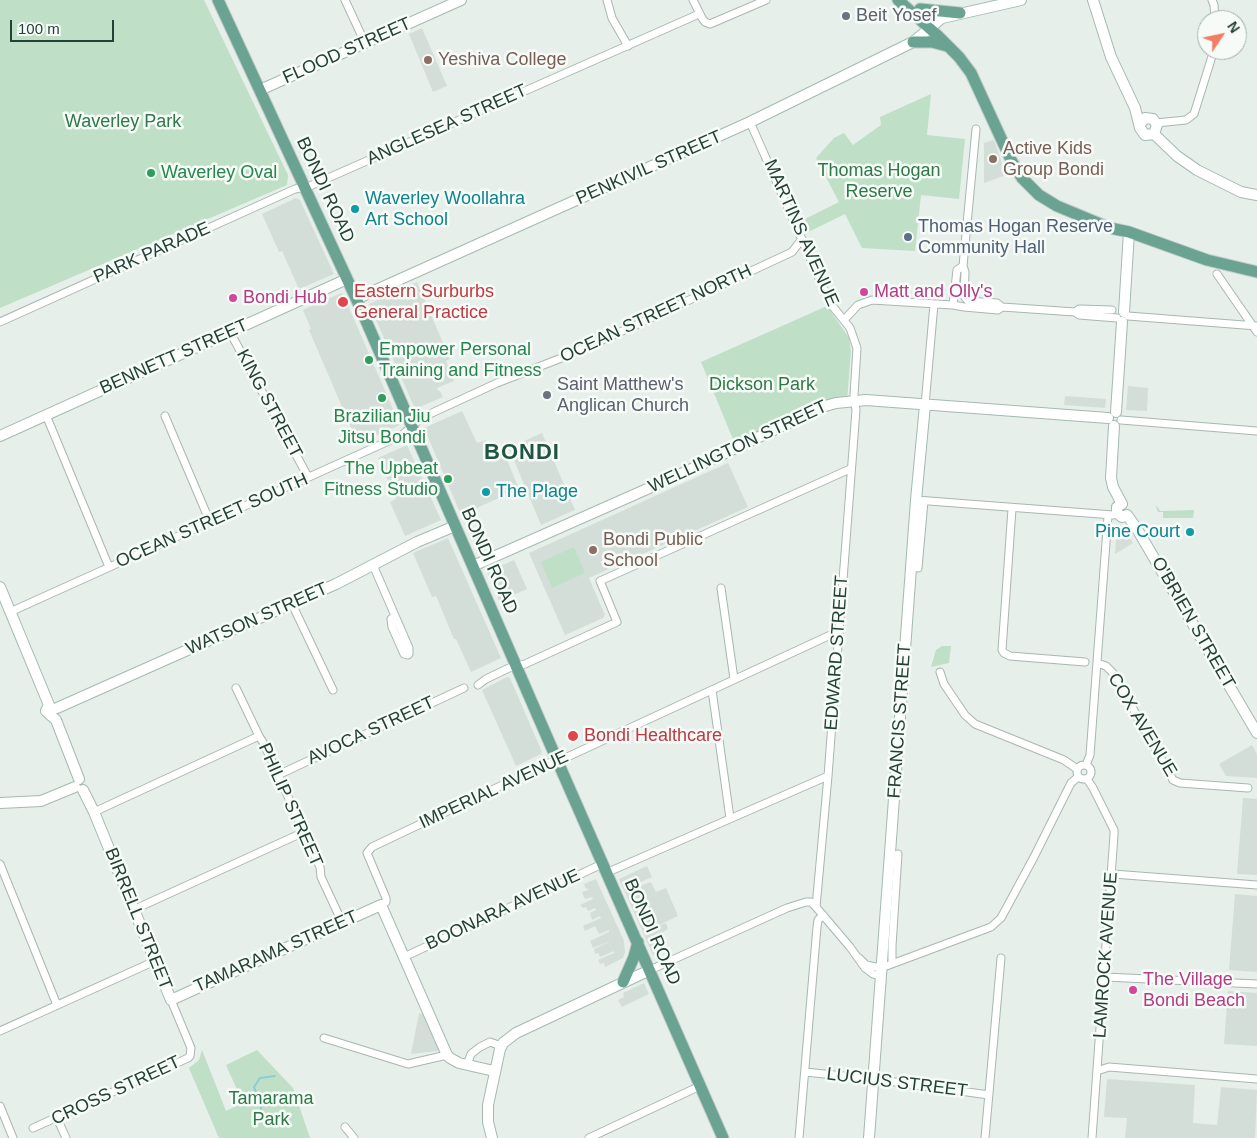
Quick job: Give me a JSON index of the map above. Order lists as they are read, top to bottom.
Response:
{
  "streets": {
    "main road": ["BONDI ROAD"],
    "street": [
      "FLOOD STREET",
      "ANGLESEA STREET",
      "PENKIVIL STREET",
      "MARTINS AVENUE",
      "PARK PARADE",
      "OCEAN STREET NORTH",
      "BENNETT STREET",
      "KING STREET",
      "WELLINGTON STREET",
      "OCEAN STREET SOUTH",
      "WATSON STREET",
      "O'BRIEN STREET",
      "EDWARD STREET",
      "FRANCIS STREET",
      "COX AVENUE",
      "AVOCA STREET",
      "IMPERIAL AVENUE",
      "PHILIP STREET",
      "BOONARA AVENUE",
      "BIRRELL STREET",
      "TAMARAMA STREET",
      "LAMROCK AVENUE",
      "LUCIUS STREET",
      "CROSS STREET"
    ]
  },
  "crossings": [
    ["FLOOD STREET", "BONDI ROAD"],
    ["ANGLESEA STREET", "BONDI ROAD"],
    ["ANGLESEA STREET", "PARK PARADE"],
    ["PENKIVIL STREET", "BONDI ROAD"],
    ["PENKIVIL STREET", "MARTINS AVENUE"],
    ["BONDI ROAD", "PARK PARADE"],
    ["BONDI ROAD", "OCEAN STREET NORTH"],
    ["BONDI ROAD", "BENNETT STREET"],
    ["BONDI ROAD", "WELLINGTON STREET"],
    ["BONDI ROAD", "OCEAN STREET SOUTH"],
    ["BONDI ROAD", "WATSON STREET"],
    ["BONDI ROAD", "IMPERIAL AVENUE"],
    ["BONDI ROAD", "BOONARA AVENUE"],
    ["MARTINS AVENUE", "OCEAN STREET NORTH"],
    ["MARTINS AVENUE", "WELLINGTON STREET"],
    ["MARTINS AVENUE", "EDWARD STREET"],
    ["OCEAN STREET NORTH", "OCEAN STREET SOUTH"],
    ["BENNETT STREET", "KING STREET"],
    ["KING STREET", "OCEAN STREET SOUTH"],
    ["WELLINGTON STREET", "O'BRIEN STREET"],
    ["WELLINGTON STREET", "EDWARD STREET"],
    ["WELLINGTON STREET", "FRANCIS STREET"],
    ["OCEAN STREET SOUTH", "BIRRELL STREET"],
    ["WATSON STREET", "BIRRELL STREET"],
    ["EDWARD STREET", "IMPERIAL AVENUE"],
    ["EDWARD STREET", "BOONARA AVENUE"],
    ["FRANCIS STREET", "LUCIUS STREET"],
    ["AVOCA STREET", "PHILIP STREET"],
    ["IMPERIAL AVENUE", "TAMARAMA STREET"],
    ["PHILIP STREET", "TAMARAMA STREET"],
    ["BIRRELL STREET", "TAMARAMA STREET"],
    ["BIRRELL STREET", "CROSS STREET"]
  ],
  "districts": ["BONDI"],
  "parks": [
    "Waverley Park",
    "Thomas Hogan Reserve",
    "Dickson Park",
    "Tamarama Park"
  ],
  "places": [
    "Beit Yosef",
    "Yeshiva College",
    "Active Kids Group Bondi",
    "Waverley Oval",
    "Waverley Woollahra Art School",
    "Thomas Hogan Reserve Community Hall",
    "Matt and Olly's",
    "Bondi Hub",
    "Eastern Surburbs General Practice",
    "Empower Personal Training and Fitness",
    "Saint Matthew's Anglican Church",
    "Brazilian Jiu Jitsu Bondi",
    "The Upbeat Fitness Studio",
    "The Plage",
    "Pine Court",
    "Bondi Public School",
    "Bondi Healthcare",
    "The Village Bondi Beach"
  ],
  "scale_bar": "100 m",
  "north": "top right"
}
